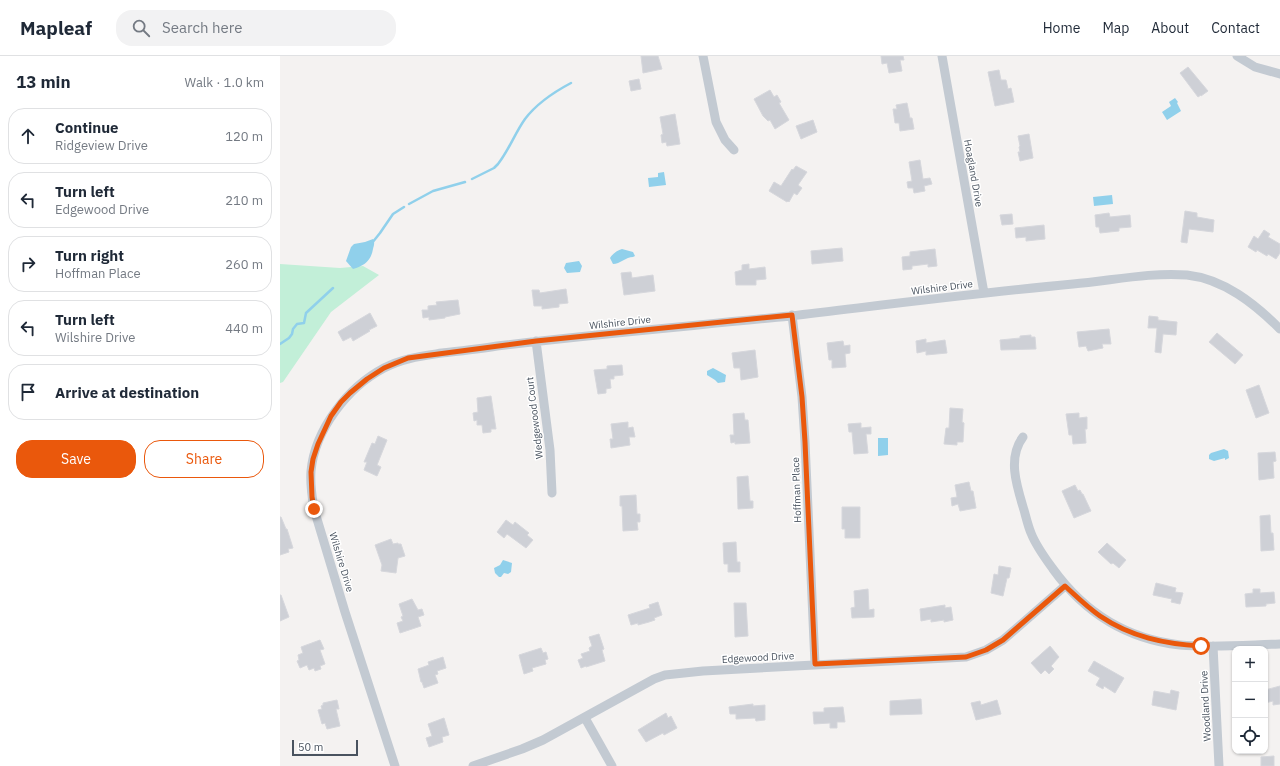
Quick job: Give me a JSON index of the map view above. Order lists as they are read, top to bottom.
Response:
{
  "streets": {
    "street": [
      "Hoagland Drive",
      "Wilshire Drive",
      "Wedgewood Court",
      "Hoffman Place",
      "Edgewood Drive",
      "Woodland Drive"
    ]
  },
  "crossings": [
    ["Hoagland Drive", "Wilshire Drive"],
    ["Wilshire Drive", "Wedgewood Court"],
    ["Wilshire Drive", "Hoffman Place"],
    ["Hoffman Place", "Edgewood Drive"]
  ],
  "scale_bar": "50 m",
  "page": {
    "header": "Mapleaf",
    "search": "Search here",
    "nav": [
      "Home",
      "Map",
      "About",
      "Contact"
    ],
    "heading": ["13 min", "Walk · 1.0 km"],
    "list": [
      ["Continue", "Ridgeview Drive", "120 m"],
      ["Turn left", "Edgewood Drive", "210 m"],
      ["Turn right", "Hoffman Place", "260 m"],
      ["Turn left", "Wilshire Drive", "440 m"],
      "Arrive at destination"
    ],
    "buttons": ["Save", "Share"],
    "map_buttons": ["+", "−"],
    "scale": "50 m"
  }
}
